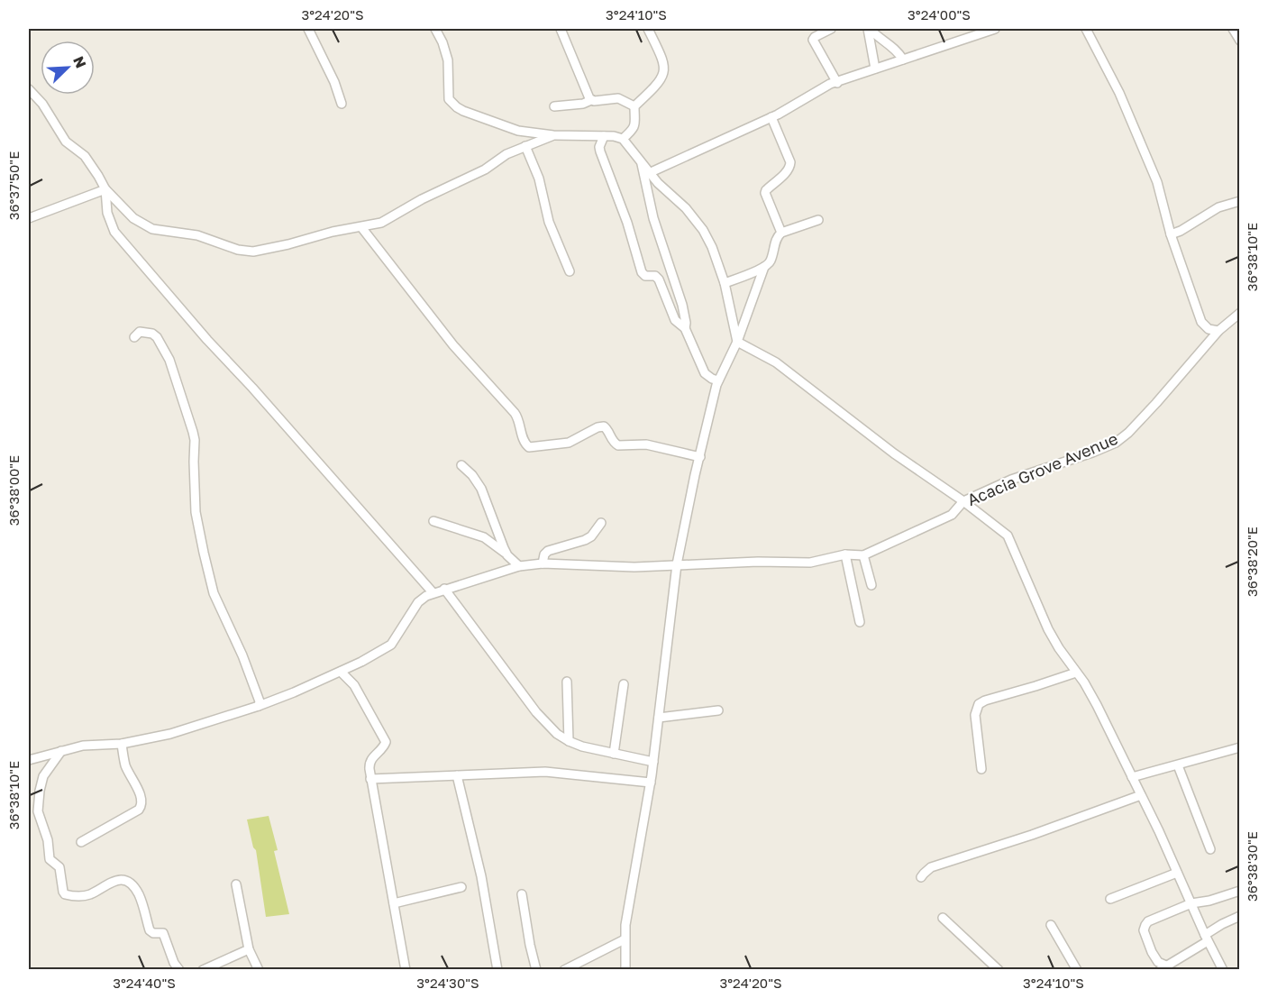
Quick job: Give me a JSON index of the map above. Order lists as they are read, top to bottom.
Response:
{
  "streets": {
    "street": ["Acacia Grove Avenue"]
  },
  "north": "top right",
  "coordinates": [
    "3°24'20\"S",
    "3°24'10\"S",
    "3°24'00\"S",
    "36°37'50\"E",
    "36°38'10\"E",
    "36°38'00\"E",
    "36°38'20\"E",
    "36°38'30\"E",
    "3°24'40\"S",
    "3°24'30\"S"
  ]
}
